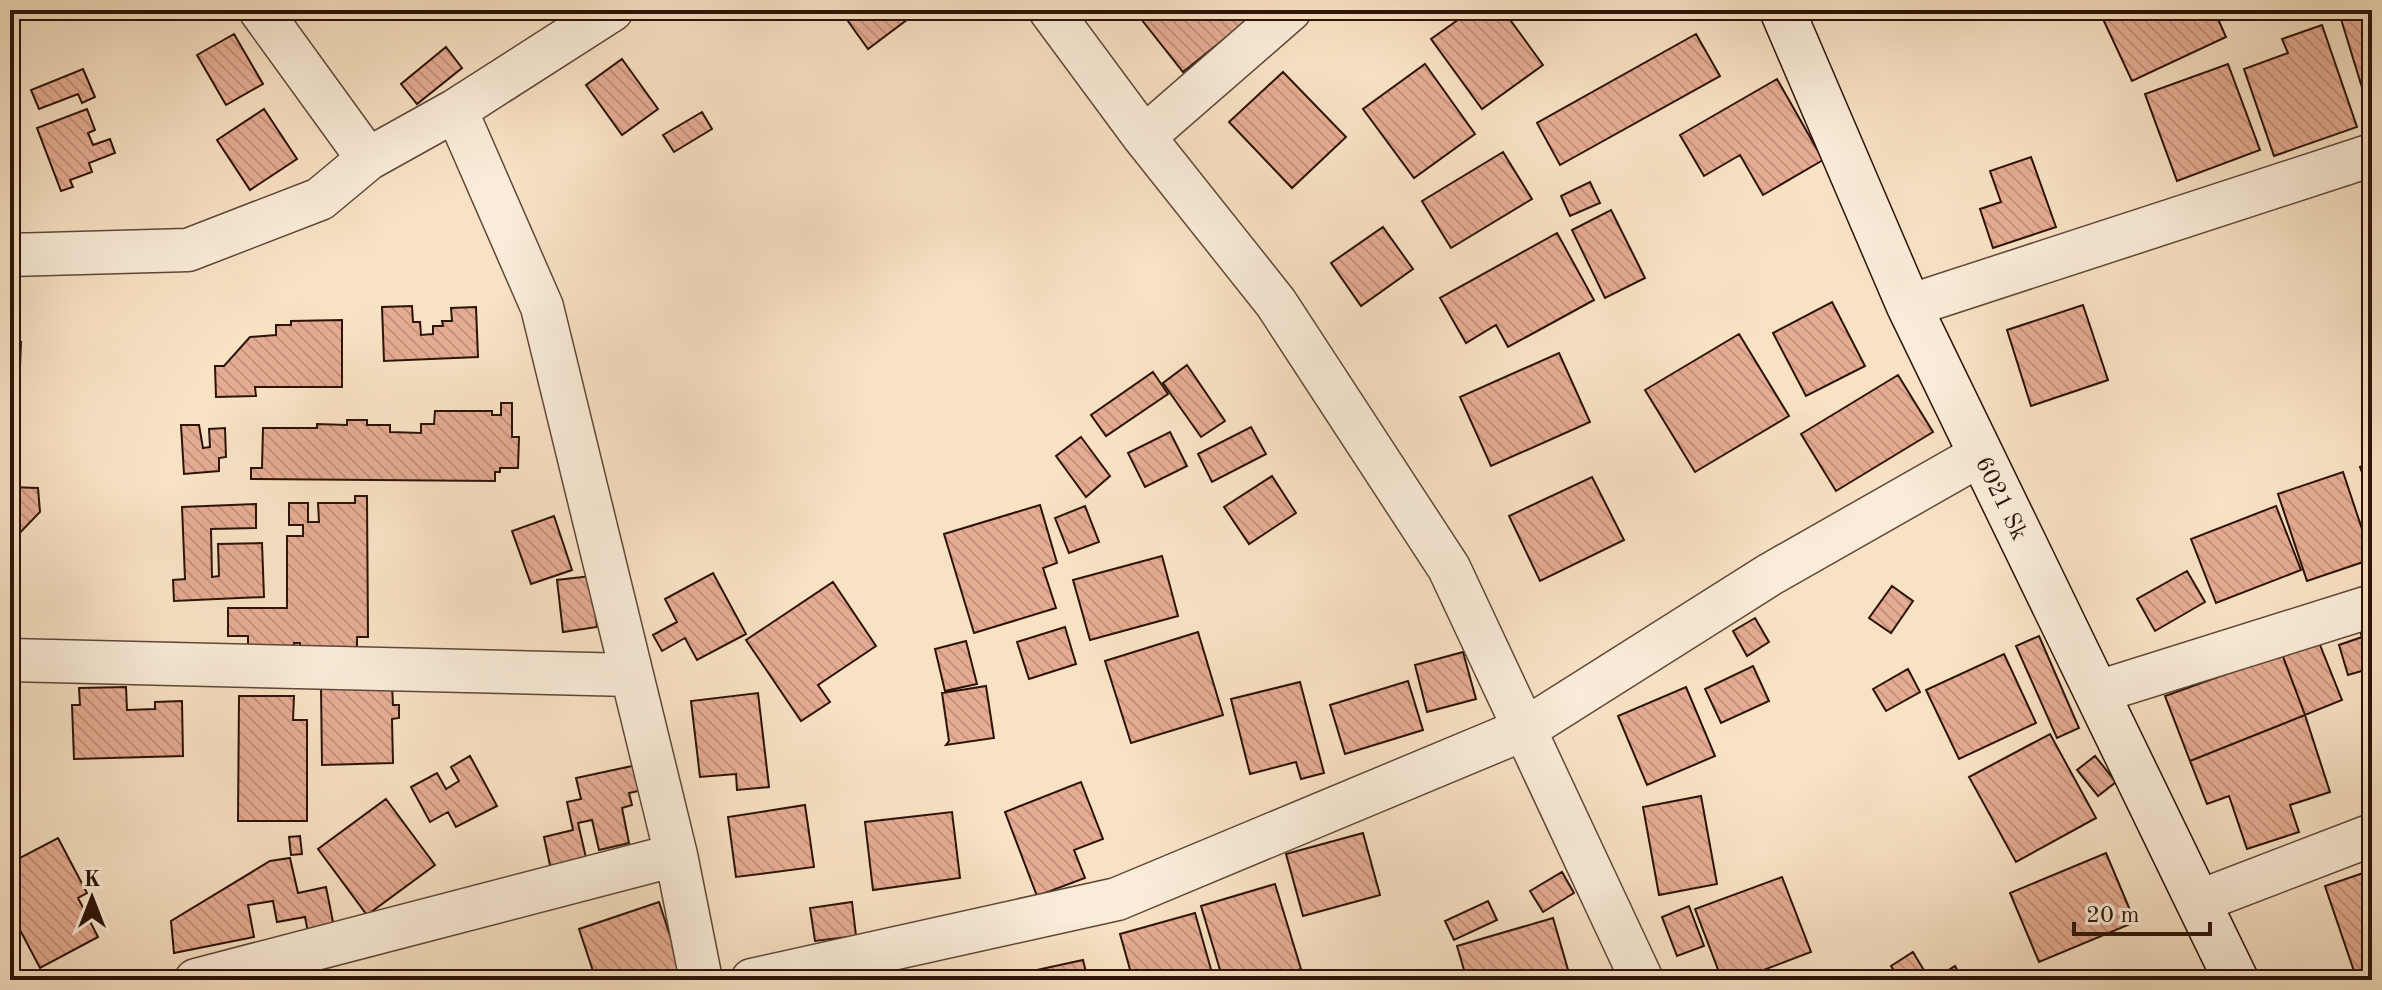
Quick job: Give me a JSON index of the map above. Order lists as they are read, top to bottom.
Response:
{
  "streets": {
    "street": ["6021 Sk"]
  },
  "scale_bar": "20 m",
  "north": "top"
}
